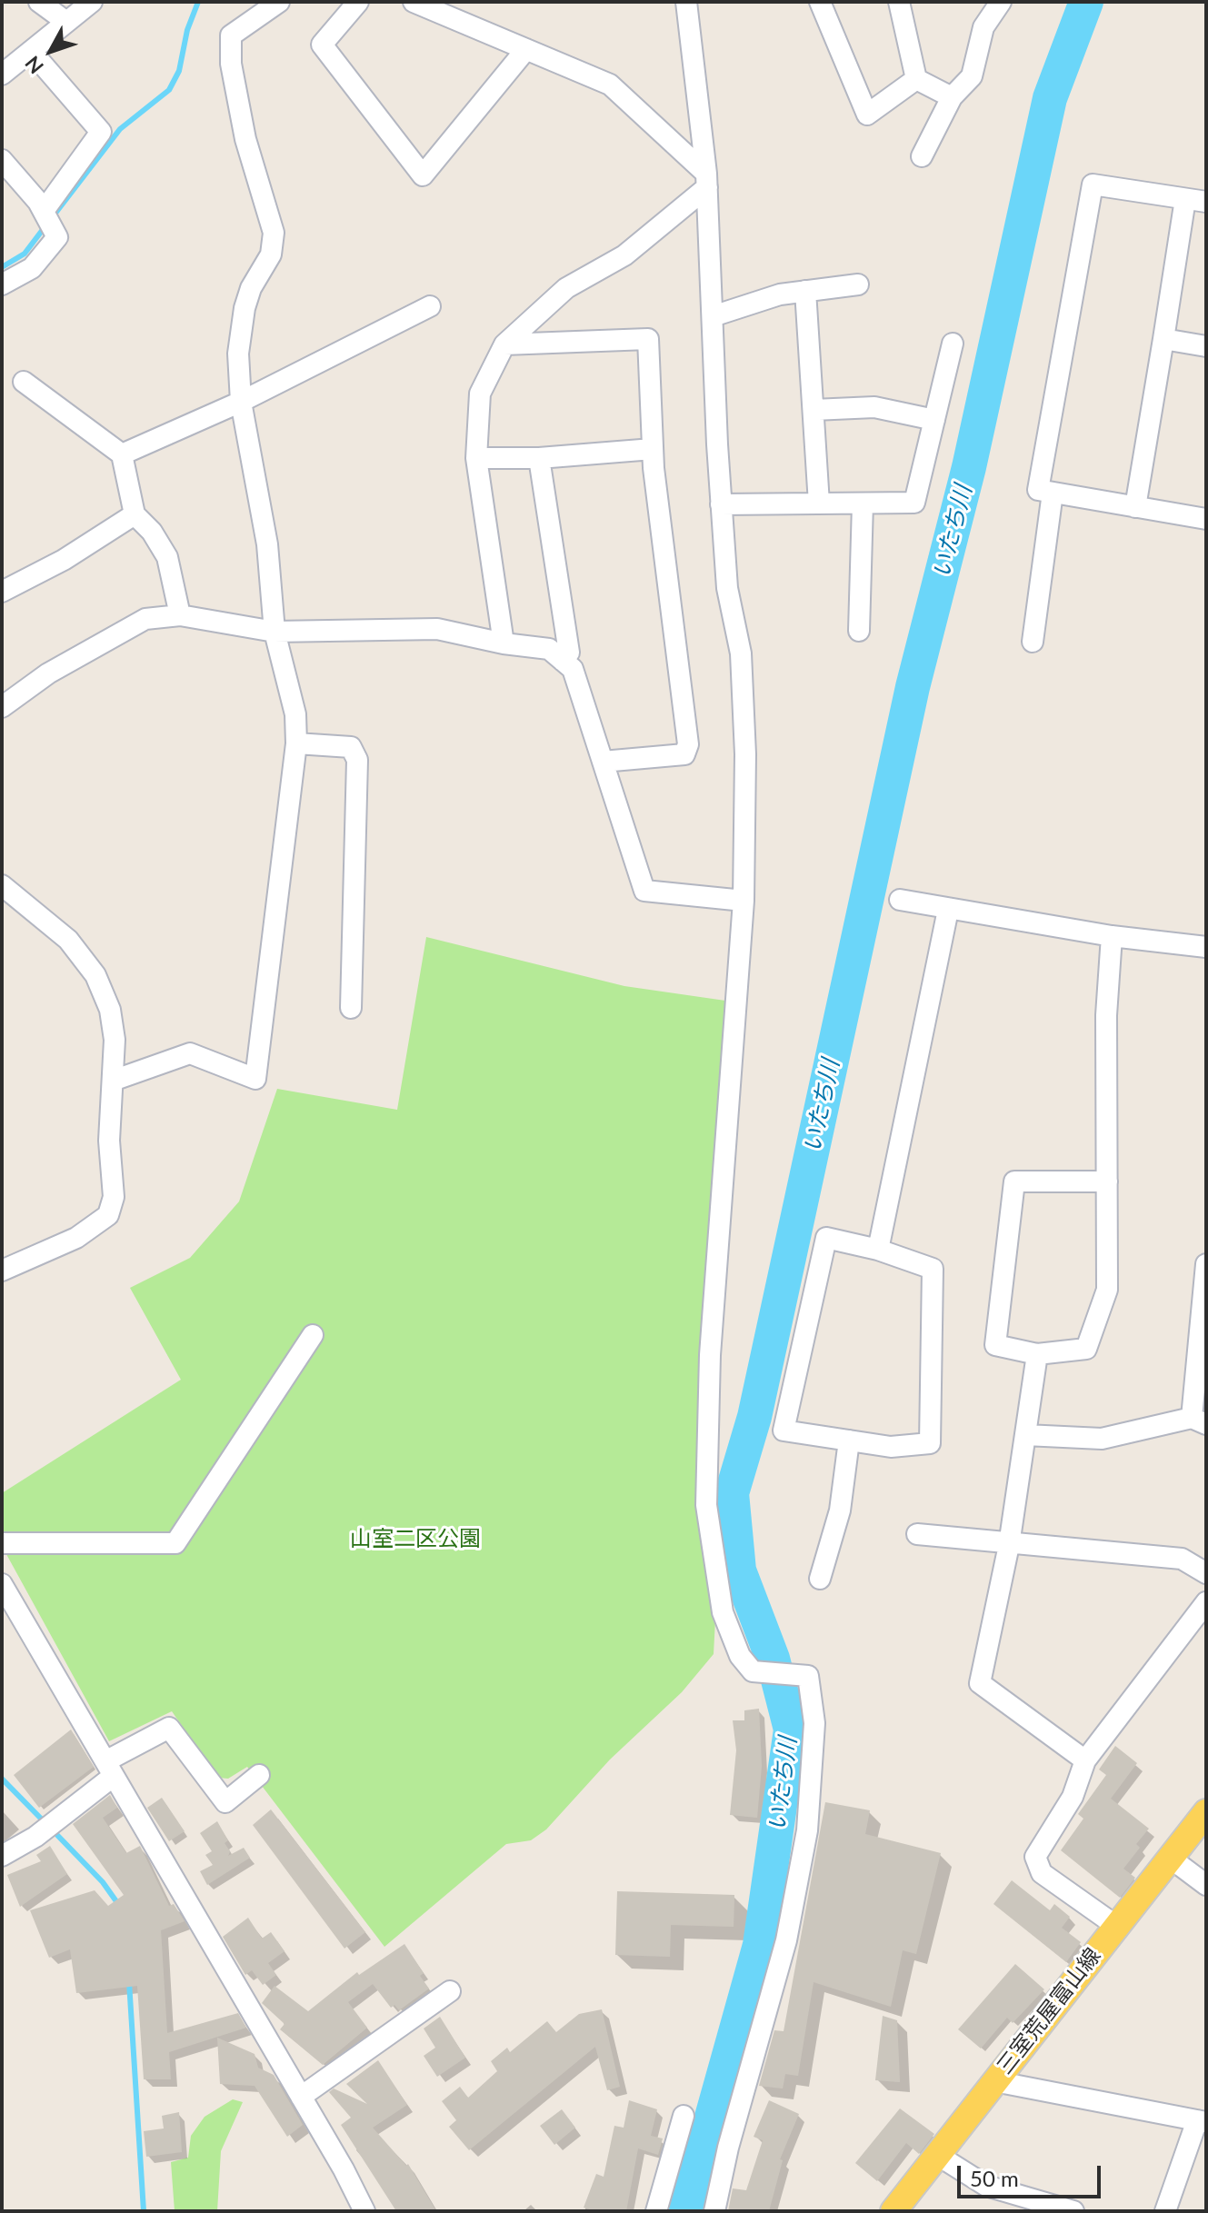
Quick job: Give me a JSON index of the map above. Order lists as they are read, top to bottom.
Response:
{
  "streets": {
    "main road": ["三室荒屋富山線"]
  },
  "water": ["いたち川"],
  "parks": ["山室二区公園"],
  "scale_bar": "50 m",
  "north": "bottom left"
}
